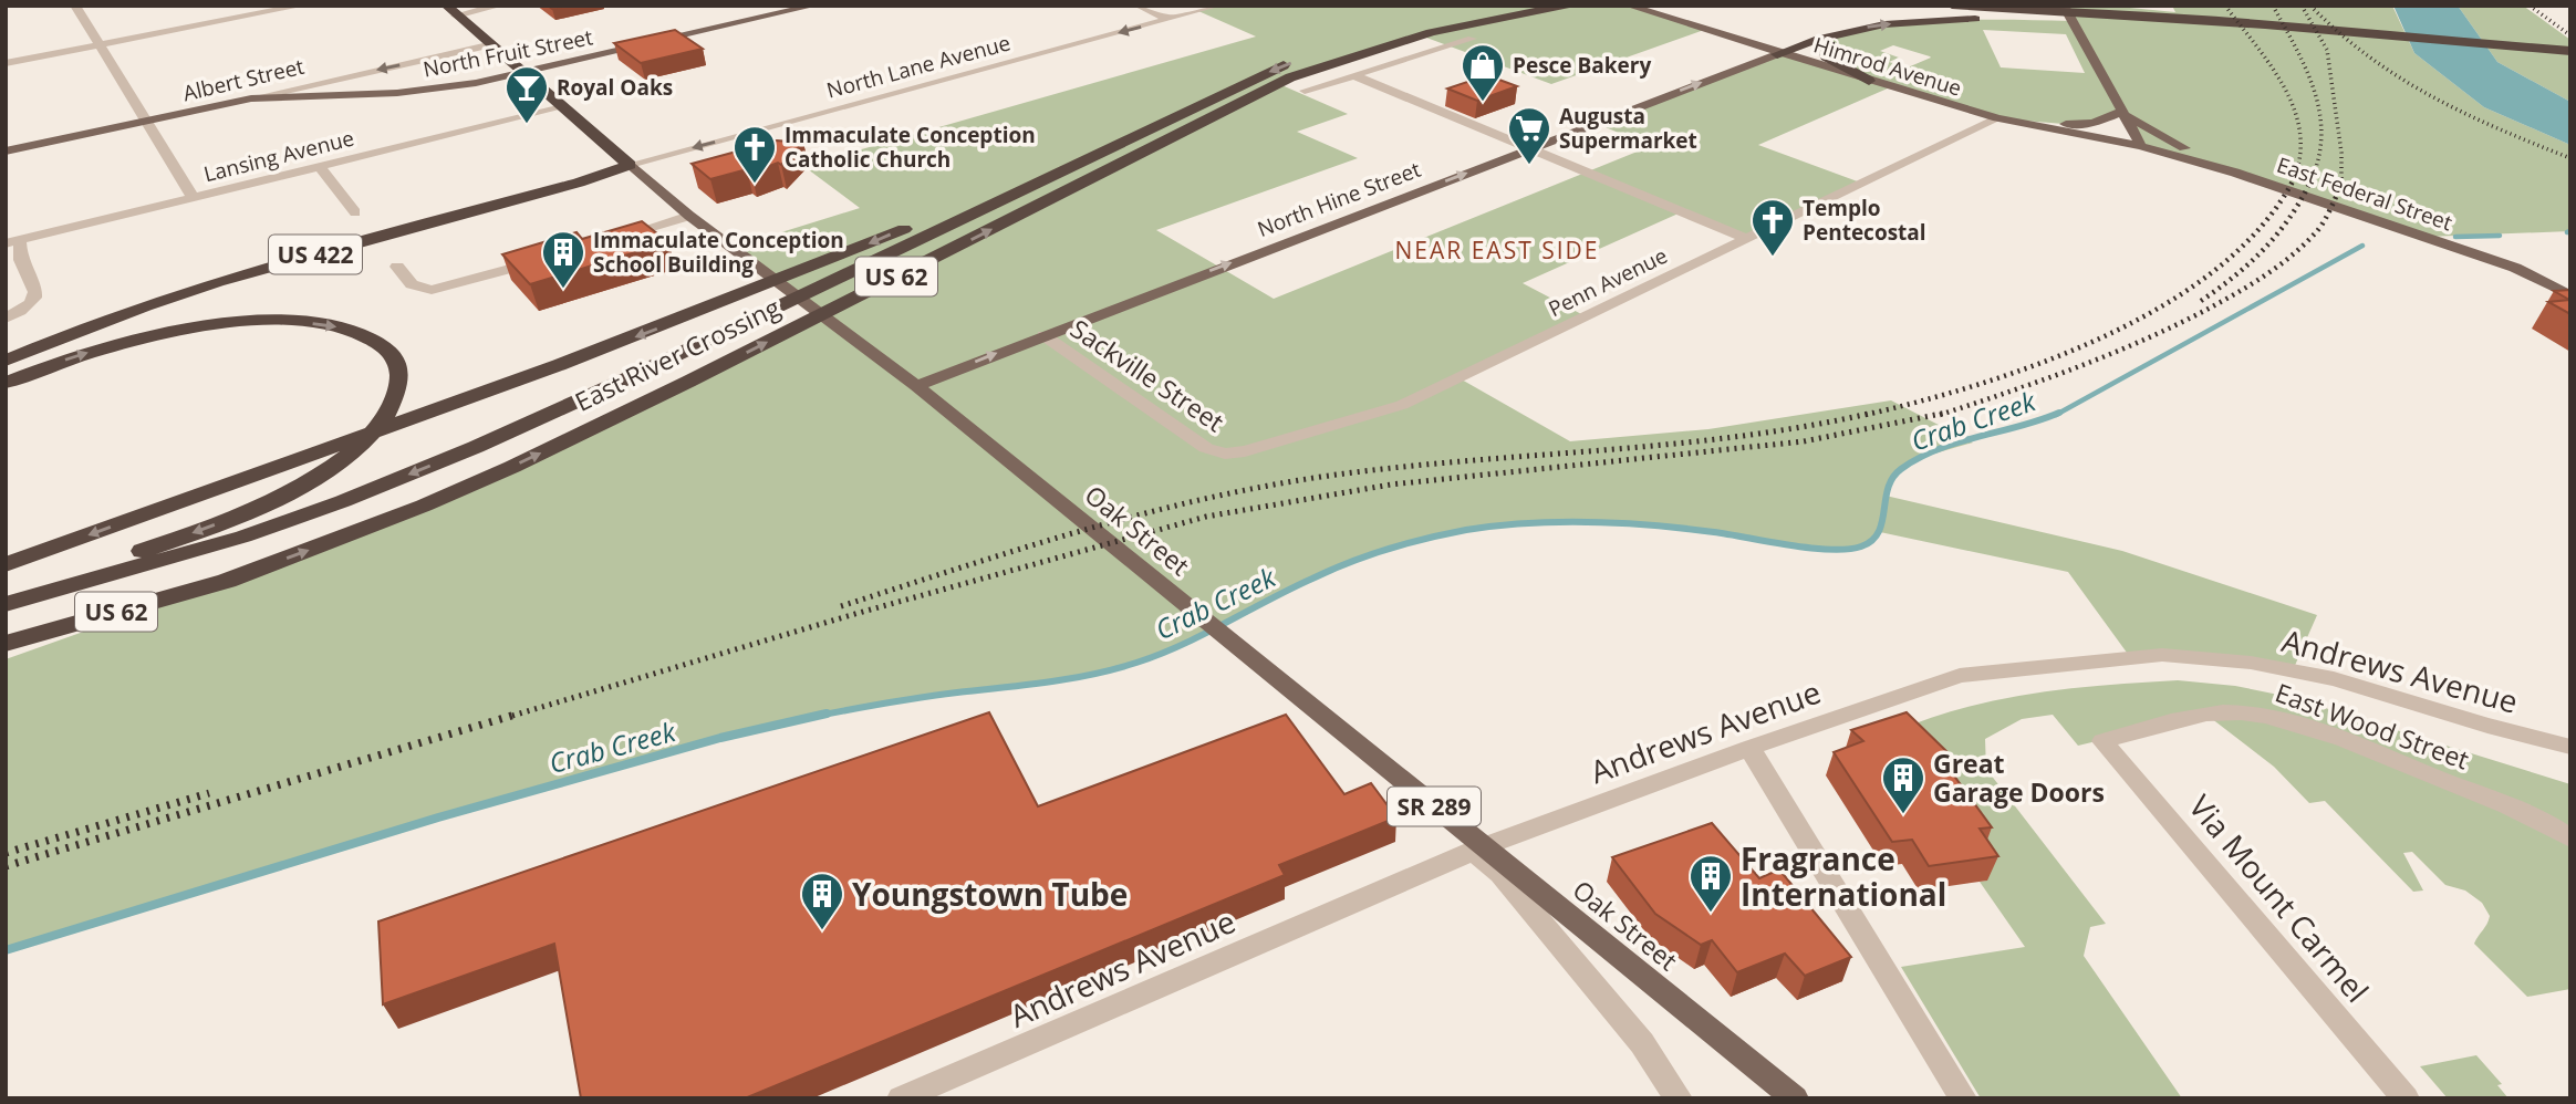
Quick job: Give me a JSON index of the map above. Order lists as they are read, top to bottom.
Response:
{
  "streets": {
    "highway": [
      "US 422",
      "US 62",
      "East River Crossing",
      "Oak Street"
    ],
    "main road": [
      "North Fruit Street",
      "Himrod Avenue",
      "Albert Street",
      "East Federal Street",
      "North Hine Street",
      "SR 289"
    ],
    "street": [
      "North Lane Avenue",
      "Lansing Avenue",
      "Penn Avenue",
      "Sackville Street",
      "Andrews Avenue",
      "East Wood Street",
      "Via Mount Carmel"
    ]
  },
  "crossings": [
    ["North Fruit Street", "Albert Street"],
    ["North Fruit Street", "Oak Street"],
    ["North Lane Avenue", "US 422"],
    ["North Lane Avenue", "Oak Street"],
    ["Himrod Avenue", "East Federal Street"],
    ["Himrod Avenue", "North Hine Street"],
    ["Himrod Avenue", "Penn Avenue"],
    ["Albert Street", "Oak Street"],
    ["Lansing Avenue", "Oak Street"],
    ["North Hine Street", "Sackville Street"],
    ["North Hine Street", "Oak Street"],
    ["US 422", "Oak Street"],
    ["Penn Avenue", "Sackville Street"],
    ["East Wood Street", "Via Mount Carmel"]
  ],
  "one_way": ["North Lane Avenue", "North Hine Street"],
  "districts": ["NEAR EAST SIDE"],
  "water": ["Crab Creek"],
  "places": {
    "shop": ["Pesce Bakery"],
    "bar": ["Royal Oaks"],
    "supermarket": ["Augusta Supermarket"],
    "church": ["Immaculate Conception Catholic Church", "Templo Pentecostal"],
    "building": [
      "Immaculate Conception School Building",
      "Great Garage Doors",
      "Fragrance International",
      "Youngstown Tube"
    ]
  }
}
